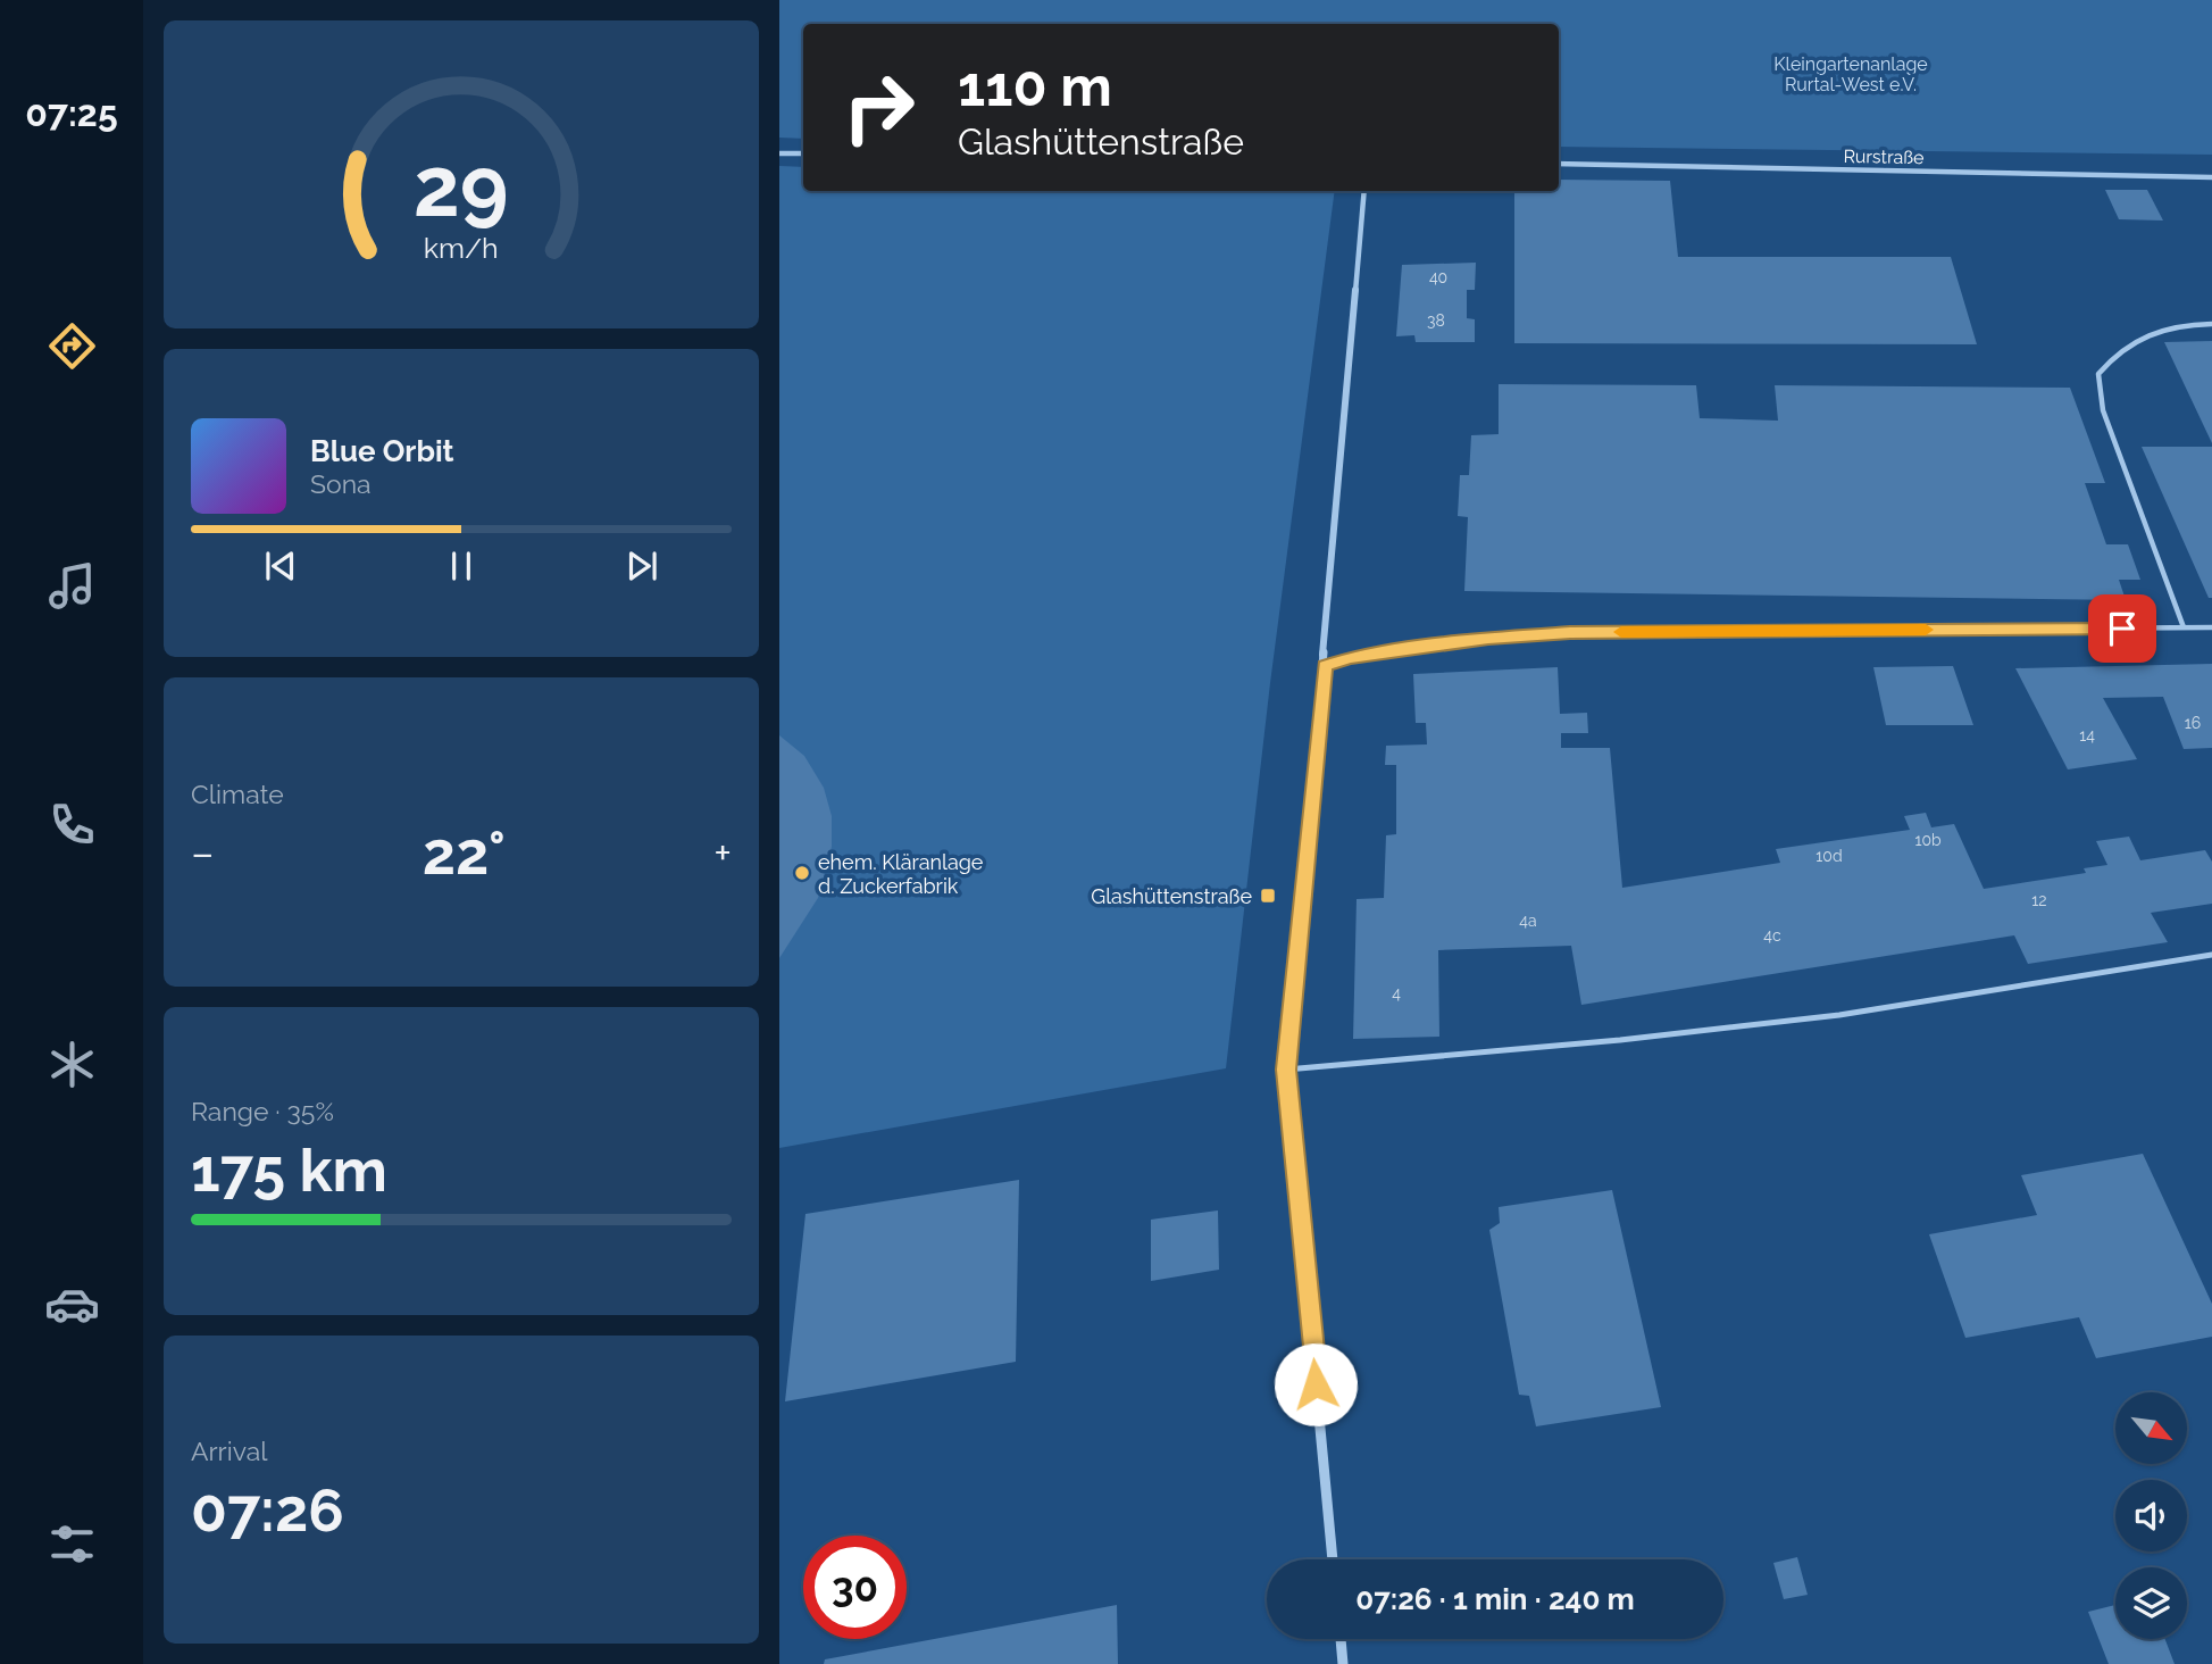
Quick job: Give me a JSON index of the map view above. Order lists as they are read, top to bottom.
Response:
{
  "streets": {
    "street": ["Rurstraße"]
  },
  "parks": ["Kleingartenanlage Rurtal-West e.V."],
  "places": {
    "other": ["ehem. Kläranlage d. Zuckerfabrik"],
    "transit": ["Glashüttenstraße"]
  },
  "house_numbers": [
    "40",
    "38",
    "16",
    "14",
    "10b",
    "10d",
    "12",
    "4a",
    "4c",
    "4"
  ],
  "north": "bottom right",
  "page": {
    "tabs": "07:25",
    "turn": ["110 m", "Glashüttenstraße"],
    "song": ["Blue Orbit", "Sona"],
    "tile": [
      "Climate",
      ["Range · 35%", "175 km"],
      ["Arrival", "07:26"]
    ],
    "heat": ["−", "22°", "+"],
    "limit": "30",
    "trip": "07:26 · 1 min · 240 m",
    "gauge": ["29", "km/h"]
  }
}
